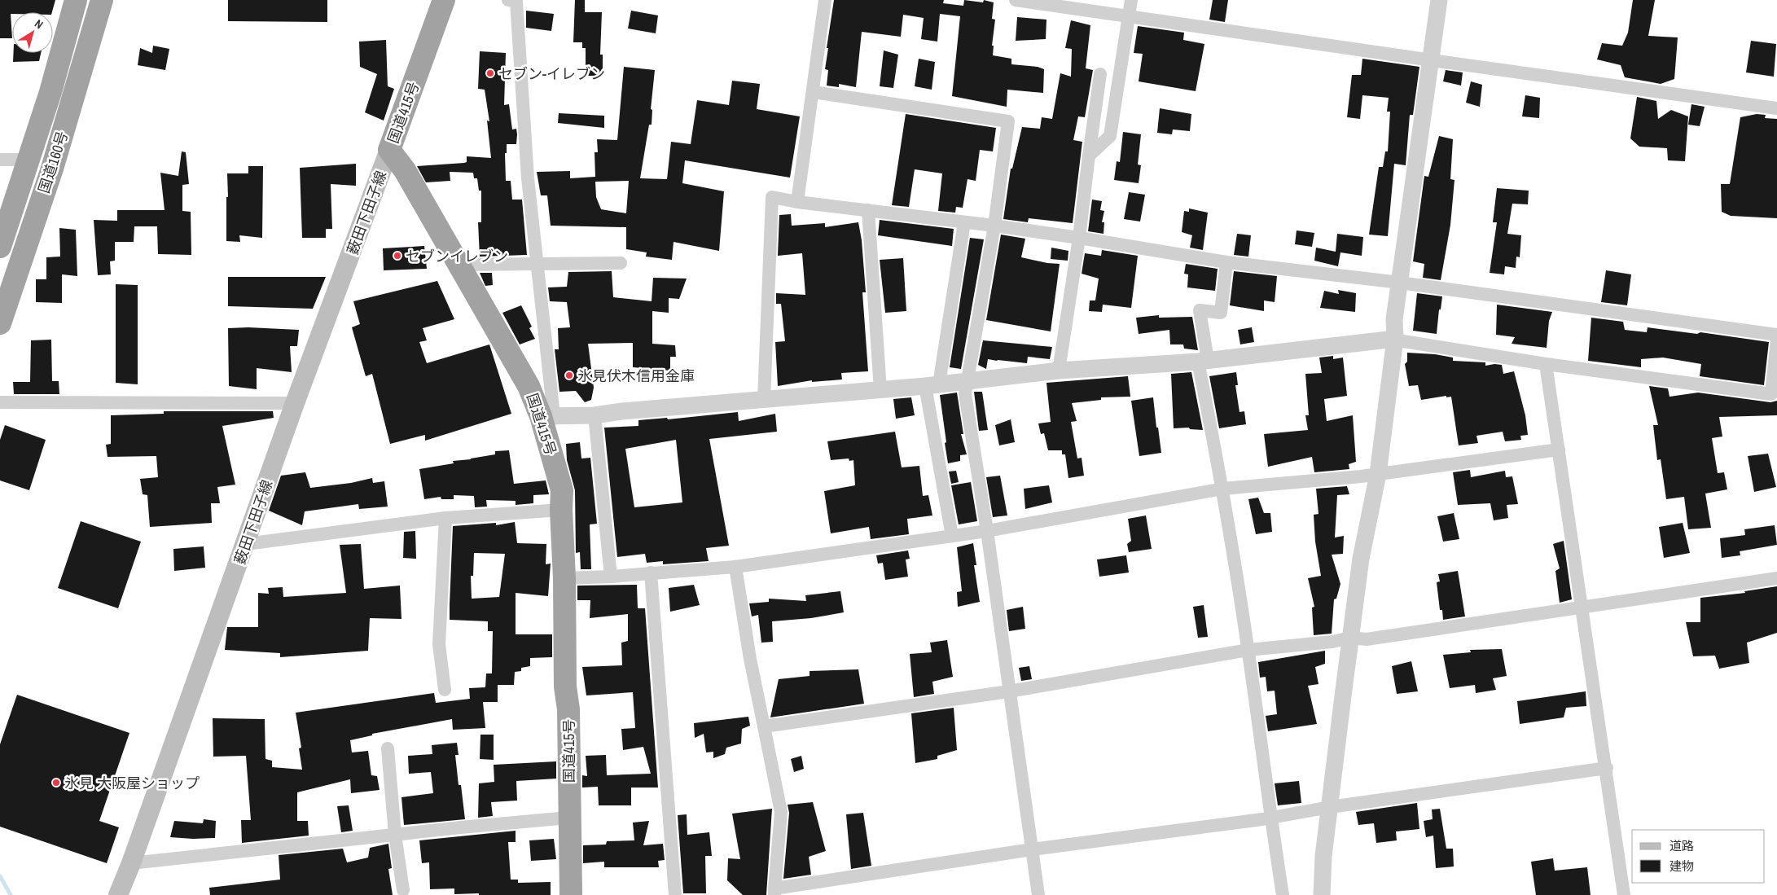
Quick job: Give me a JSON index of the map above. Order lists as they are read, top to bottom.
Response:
{
  "streets": {
    "highway": ["国道415号", "国道160号"],
    "main road": ["薮田下田子線"]
  },
  "crossings": [
    ["国道415号", "薮田下田子線"]
  ],
  "places": [
    "セブン-イレブン",
    "セブンイレブン",
    "氷見伏木信用金庫",
    "氷見 大阪屋ショップ"
  ],
  "legend": ["道路", "建物"],
  "north": "top right"
}
